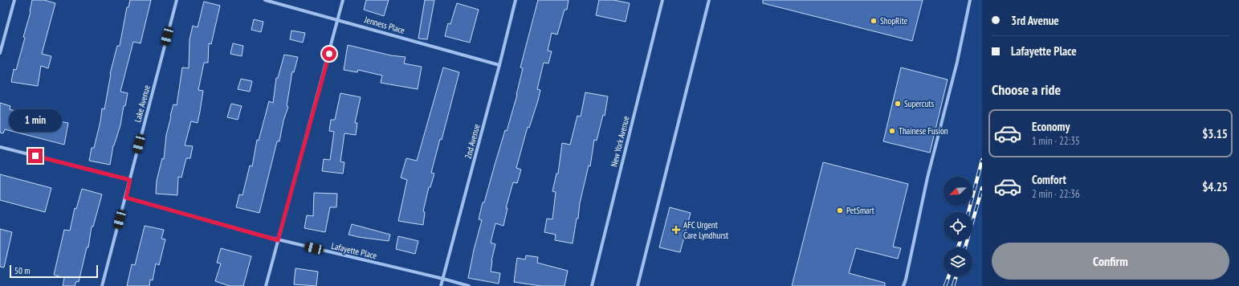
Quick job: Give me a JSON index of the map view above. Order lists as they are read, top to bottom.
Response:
{
  "streets": {
    "street": [
      "Jenness Place",
      "Lake Avenue",
      "2nd Avenue",
      "New York Avenue",
      "Lafayette Place"
    ]
  },
  "crossings": [
    ["Jenness Place", "2nd Avenue"],
    ["Lake Avenue", "Lafayette Place"],
    ["2nd Avenue", "Lafayette Place"]
  ],
  "places": {
    "other": [
      "ShopRite",
      "Supercuts",
      "Thainese Fusion",
      "PetSmart"
    ],
    "health": ["AFC Urgent Care Lyndhurst"]
  },
  "scale_bar": "50 m",
  "north": "bottom left",
  "page": {
    "banner": ["3rd Avenue", "Lafayette Place"],
    "heading": "Choose a ride",
    "bubble": "1 min",
    "list": [
      {
        "name": "Economy",
        "note": "1 min · 22:35",
        "value": "$3.15"
      },
      {
        "name": "Comfort",
        "note": "2 min · 22:36",
        "value": "$4.25"
      }
    ],
    "buttons": "Confirm",
    "scale": "50 m"
  }
}
